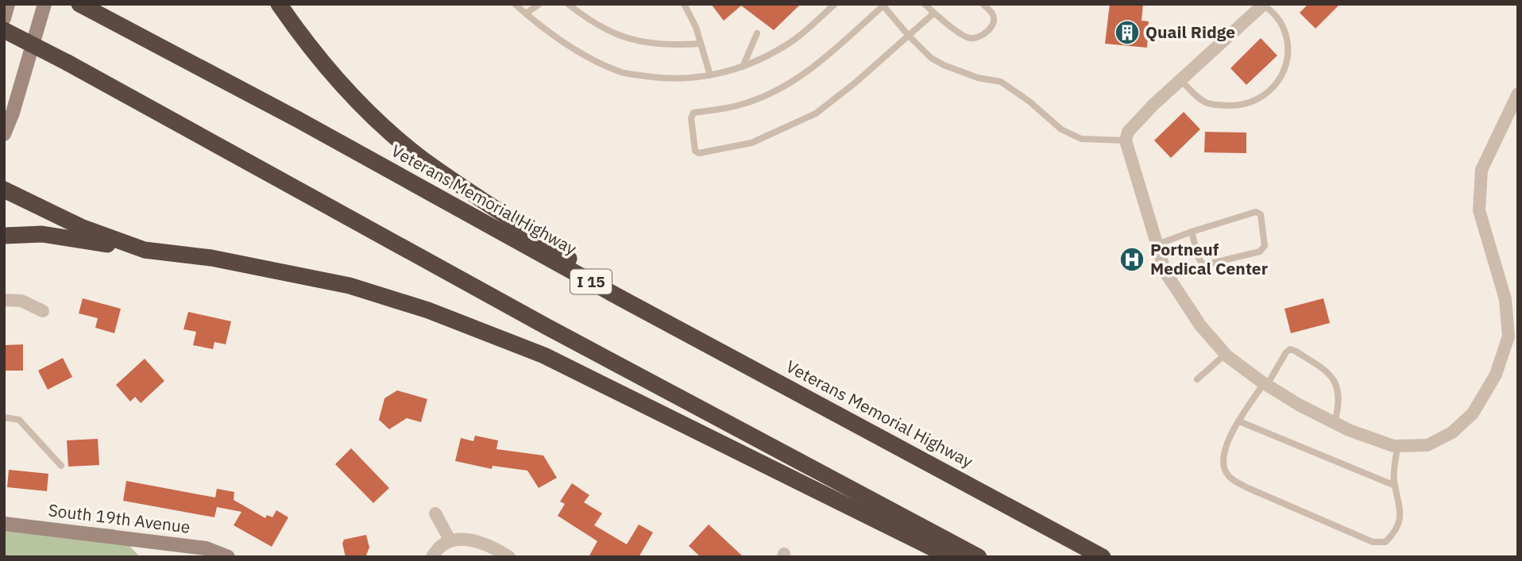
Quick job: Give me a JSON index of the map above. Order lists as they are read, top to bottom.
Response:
{
  "streets": {
    "highway": ["Veterans Memorial Highway", "I 15"],
    "street": ["South 19th Avenue"]
  },
  "places": {
    "building": ["Quail Ridge"],
    "hospital": ["Portneuf Medical Center"]
  }
}
